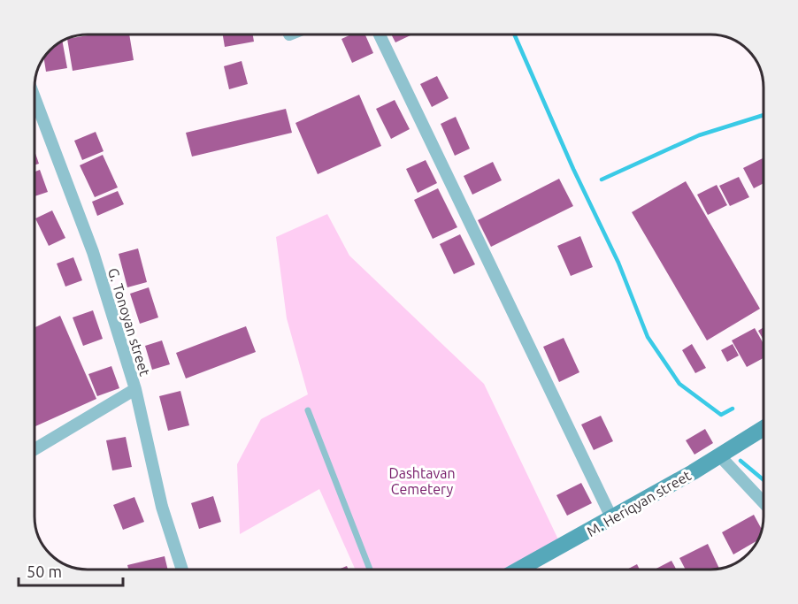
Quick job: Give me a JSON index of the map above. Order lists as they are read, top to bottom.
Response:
{
  "streets": {
    "main road": ["M. Heriqyan street"],
    "street": ["G. Tonoyan street"]
  },
  "parks": ["Dashtavan Cemetery"],
  "scale_bar": "50 m"
}
